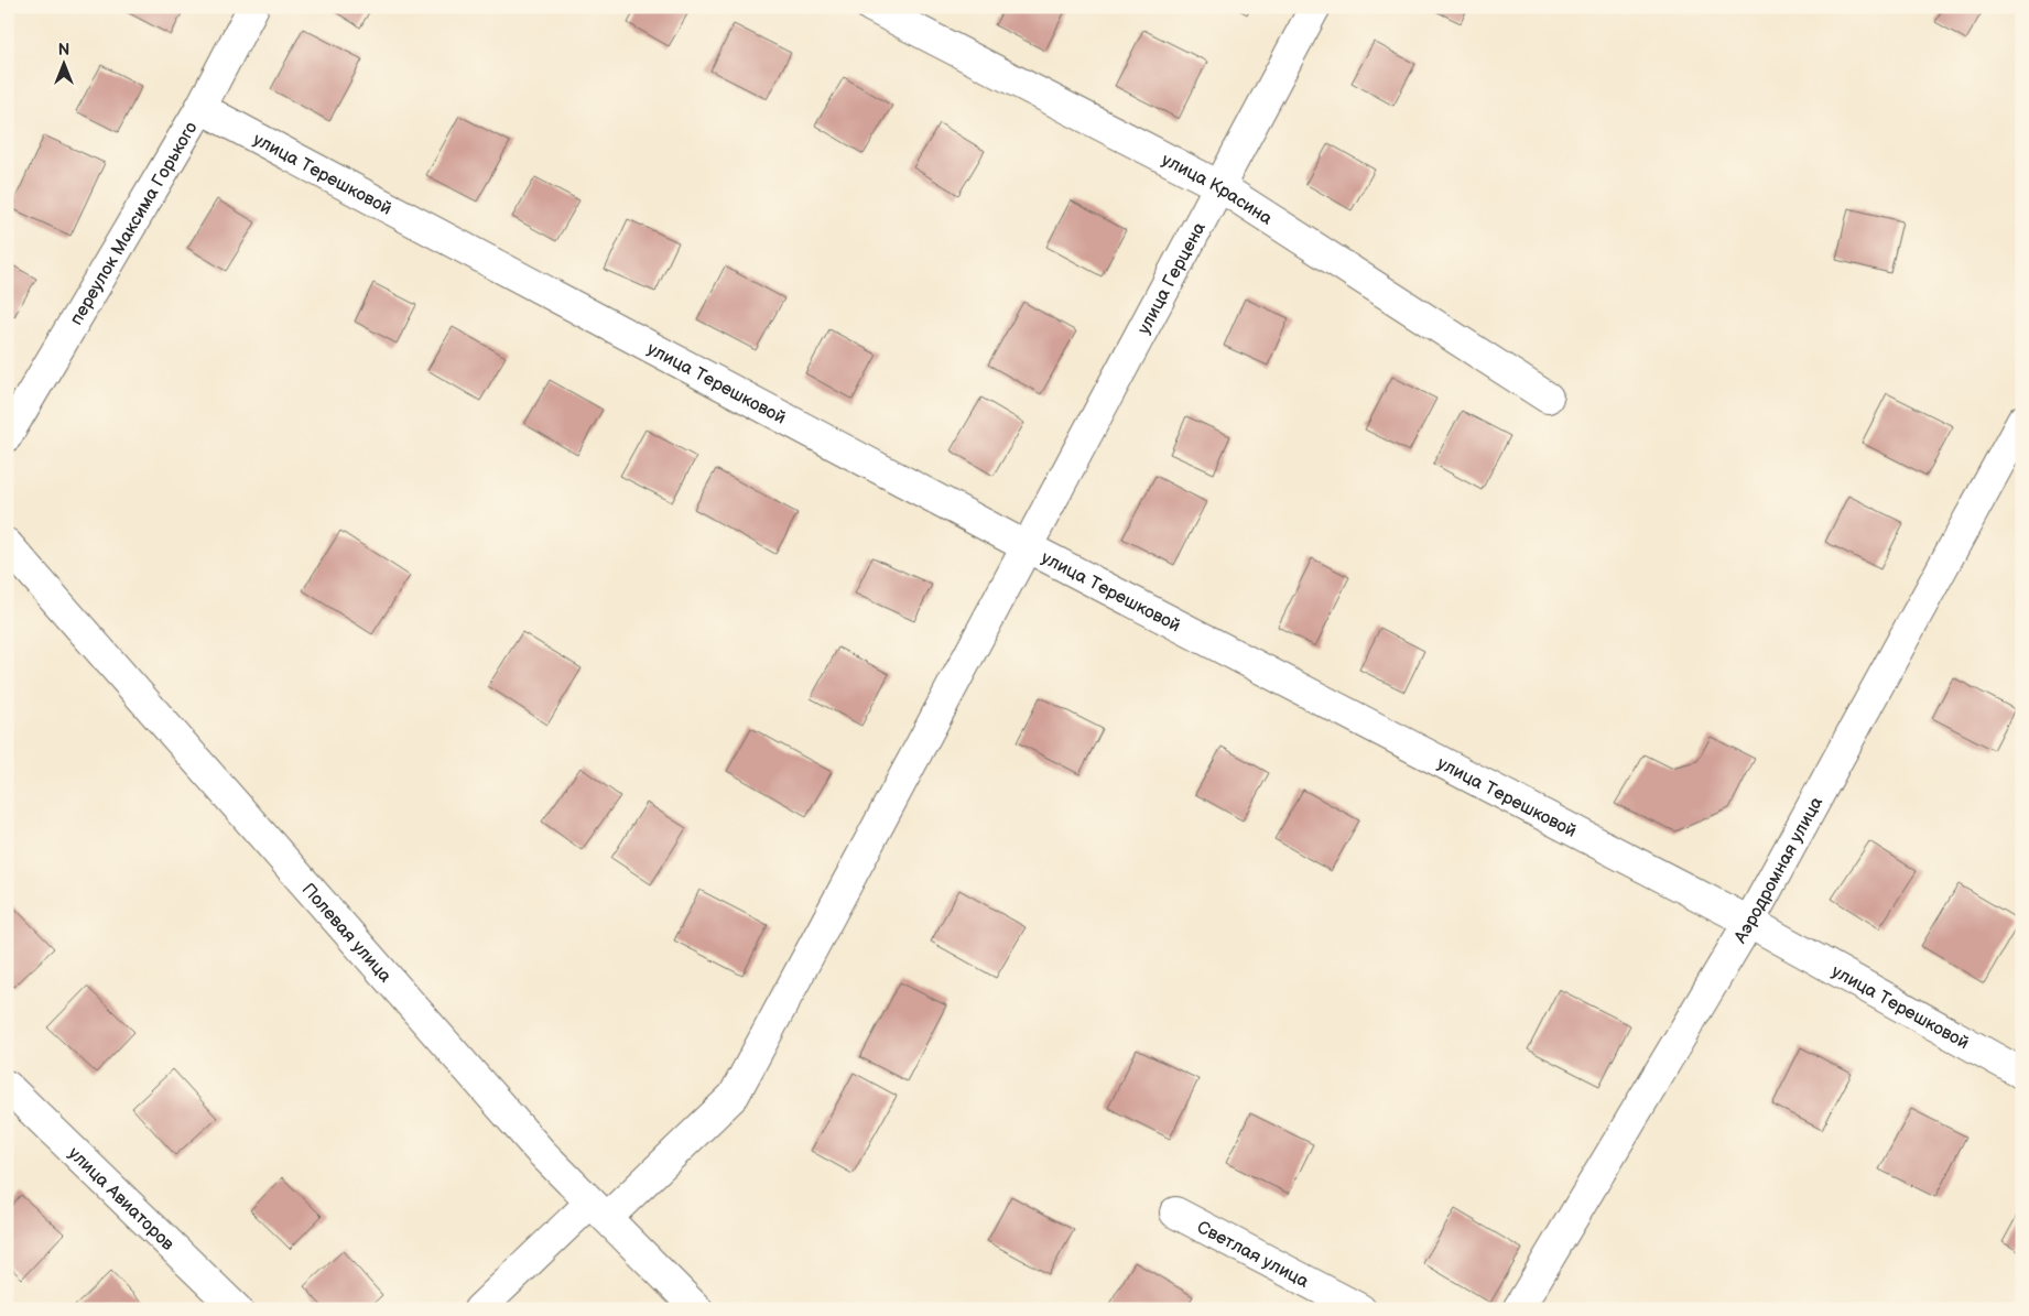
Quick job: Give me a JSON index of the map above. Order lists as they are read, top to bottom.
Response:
{
  "streets": {
    "street": [
      "улица Терешковой",
      "улица Красина",
      "переулок Максима Горького",
      "улица Герцена",
      "Аэродромная улица",
      "Полевая улица",
      "улица Авиаторов",
      "Светлая улица"
    ]
  },
  "crossings": [
    ["улица Терешковой", "переулок Максима Горького"],
    ["улица Терешковой", "улица Герцена"],
    ["улица Терешковой", "Аэродромная улица"],
    ["улица Красина", "улица Герцена"],
    ["улица Герцена", "Полевая улица"]
  ],
  "north": "top"
}
